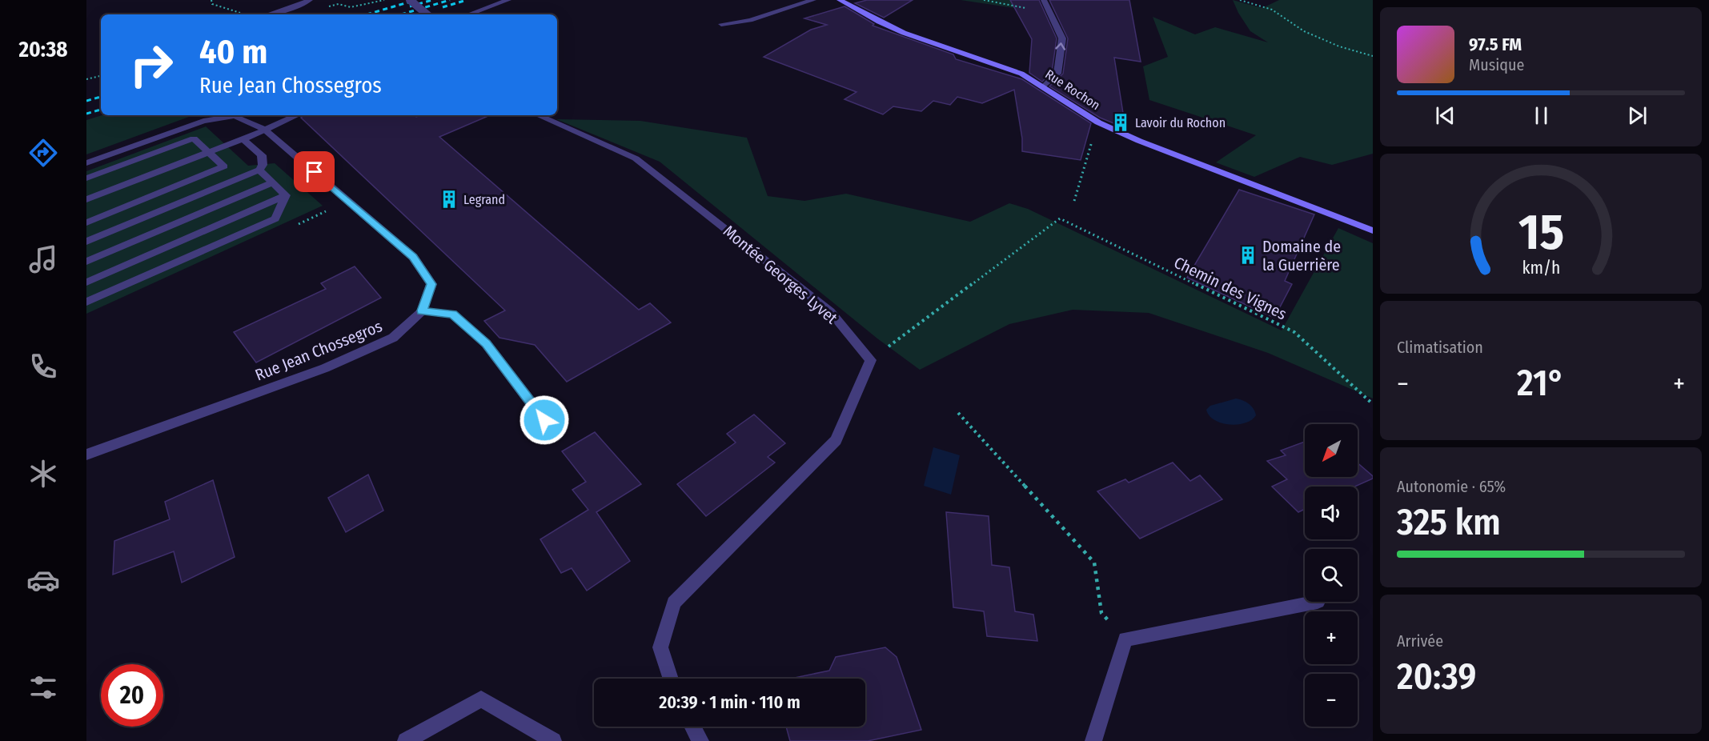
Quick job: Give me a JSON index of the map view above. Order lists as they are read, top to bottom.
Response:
{
  "streets": {
    "street": ["Rue Rochon", "Montée Georges Lyvet", "Rue Jean Chossegros"],
    "path": ["Chemin des Vignes"]
  },
  "crossings": [
    ["Montée Georges Lyvet", "Chemin des Vignes"]
  ],
  "places": {
    "building": ["Lavoir du Rochon", "Legrand", "Domaine de la Guerrière"]
  },
  "north": "bottom left",
  "page": {
    "tabs": "20:38",
    "turn": ["40 m", "Rue Jean Chossegros"],
    "song": ["97.5 FM", "Musique"],
    "tile": [
      "Climatisation",
      ["Autonomie · 65%", "325 km"],
      ["Arrivée", "20:39"]
    ],
    "heat": ["−", "21°", "+"],
    "map_buttons": ["+", "−"],
    "limit": "20",
    "trip": "20:39 · 1 min · 110 m",
    "gauge": ["15", "km/h"]
  }
}
